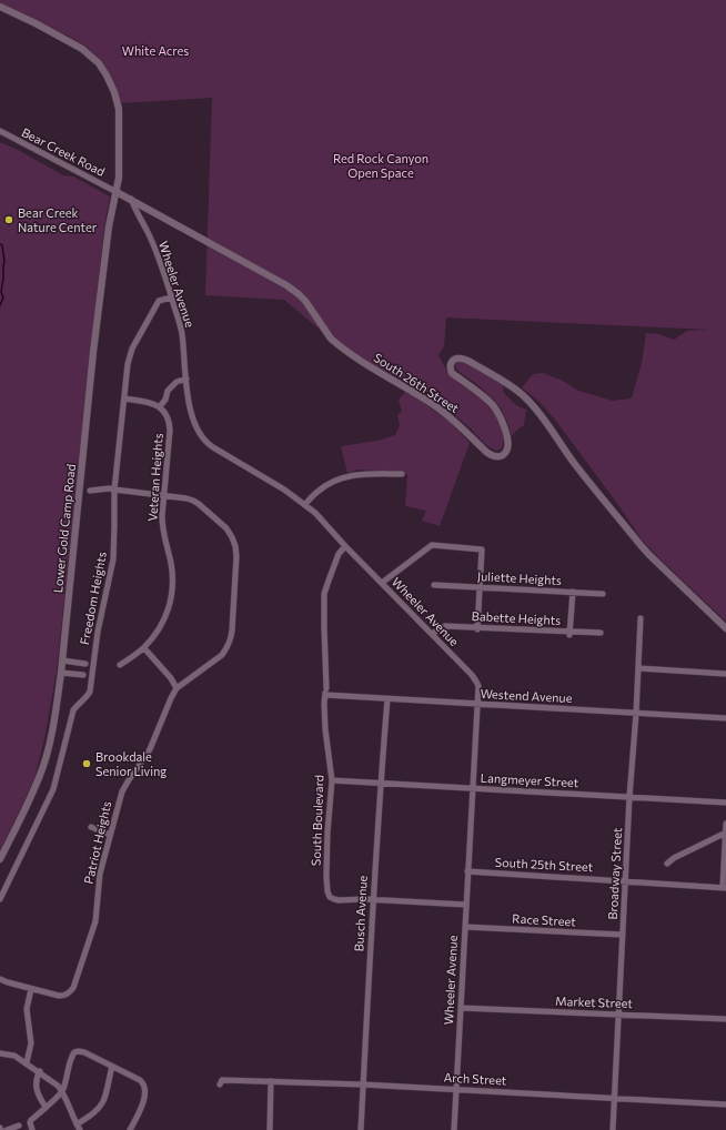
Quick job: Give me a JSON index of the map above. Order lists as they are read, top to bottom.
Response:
{
  "streets": {
    "street": [
      "Bear Creek Road",
      "Wheeler Avenue",
      "South 26th Street",
      "Veteran Heights",
      "Lower Gold Camp Road",
      "Juliette Heights",
      "Freedom Heights",
      "Babette Heights",
      "Westend Avenue",
      "Langmeyer Street",
      "South Boulevard",
      "Patriot Heights",
      "South 25th Street",
      "Broadway Street",
      "Busch Avenue",
      "Race Street",
      "Market Street",
      "Arch Street"
    ]
  },
  "crossings": [
    ["Bear Creek Road", "South 26th Street"],
    ["Bear Creek Road", "Lower Gold Camp Road"],
    ["Wheeler Avenue", "South 26th Street"],
    ["Wheeler Avenue", "Freedom Heights"],
    ["Wheeler Avenue", "Babette Heights"],
    ["Wheeler Avenue", "Westend Avenue"],
    ["Wheeler Avenue", "Langmeyer Street"],
    ["Wheeler Avenue", "South Boulevard"],
    ["Wheeler Avenue", "South 25th Street"],
    ["Wheeler Avenue", "Race Street"],
    ["Wheeler Avenue", "Market Street"],
    ["Wheeler Avenue", "Arch Street"],
    ["South 26th Street", "Lower Gold Camp Road"],
    ["Veteran Heights", "Patriot Heights"],
    ["Freedom Heights", "Patriot Heights"],
    ["Westend Avenue", "South Boulevard"],
    ["Westend Avenue", "Broadway Street"],
    ["Westend Avenue", "Busch Avenue"],
    ["Langmeyer Street", "South Boulevard"],
    ["Langmeyer Street", "Broadway Street"],
    ["Langmeyer Street", "Busch Avenue"],
    ["South Boulevard", "Busch Avenue"],
    ["South 25th Street", "Broadway Street"],
    ["Broadway Street", "Race Street"],
    ["Broadway Street", "Market Street"],
    ["Broadway Street", "Arch Street"],
    ["Busch Avenue", "Arch Street"]
  ],
  "parks": ["White Acres", "Red Rock Canyon Open Space"],
  "places": ["Bear Creek Nature Center", "Brookdale Senior Living"]
}
